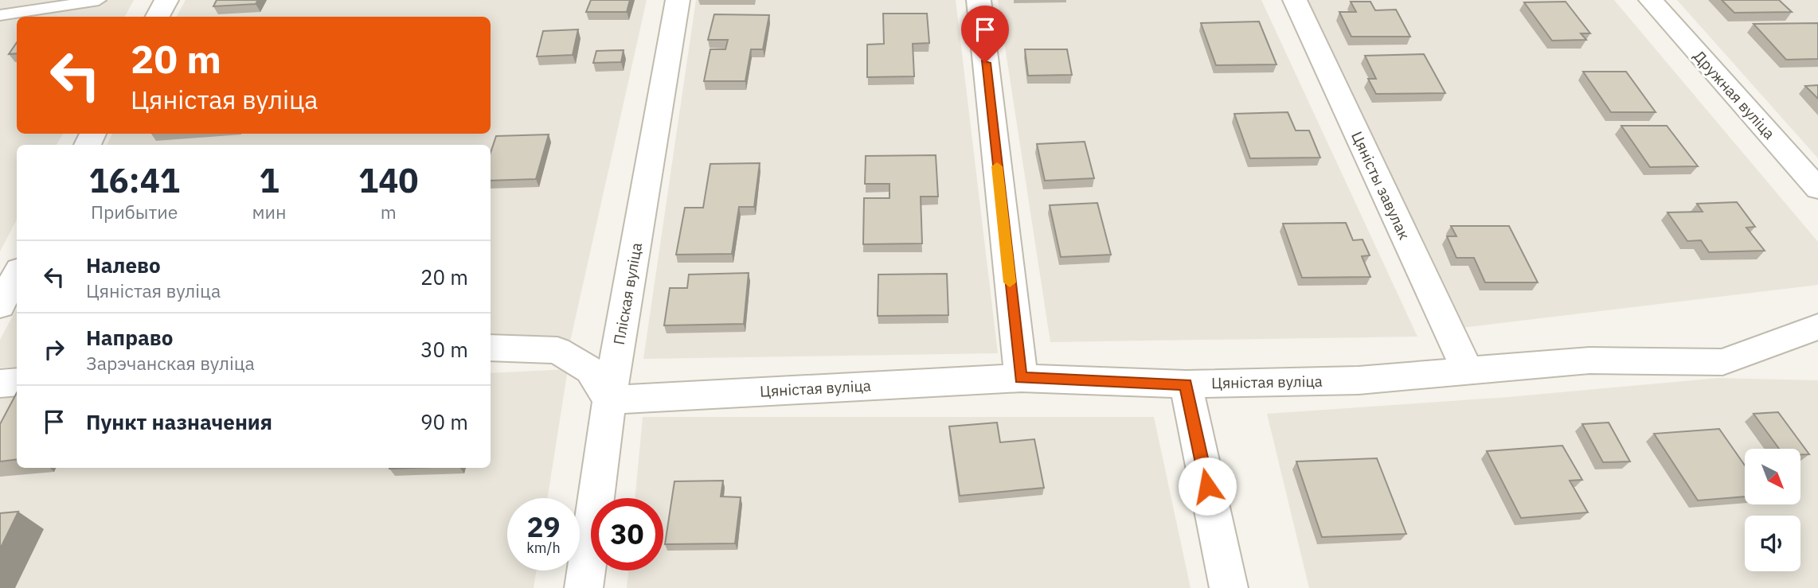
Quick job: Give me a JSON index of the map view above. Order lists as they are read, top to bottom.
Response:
{
  "streets": {
    "street": [
      "Дружная вуліца",
      "Цяністы завулак",
      "Пліская вуліца",
      "Цяністая вуліца"
    ]
  },
  "crossings": [
    ["Цяністы завулак", "Цяністая вуліца"],
    ["Пліская вуліца", "Цяністая вуліца"]
  ],
  "north": "bottom right",
  "page": {
    "turn": ["20 m", "Цяністая вуліца"],
    "eta": [
      "16:41",
      "Прибытие",
      "1",
      "мин",
      "140",
      "m"
    ],
    "list": [
      {
        "name": "Налево",
        "note": "Цяністая вуліца",
        "value": "20 m"
      },
      {
        "name": "Направо",
        "note": "Зарэчанская вуліца",
        "value": "30 m"
      },
      {
        "name": "Пункт назначения",
        "value": "90 m"
      }
    ],
    "speed": "29 km/h",
    "limit": "30"
  }
}
